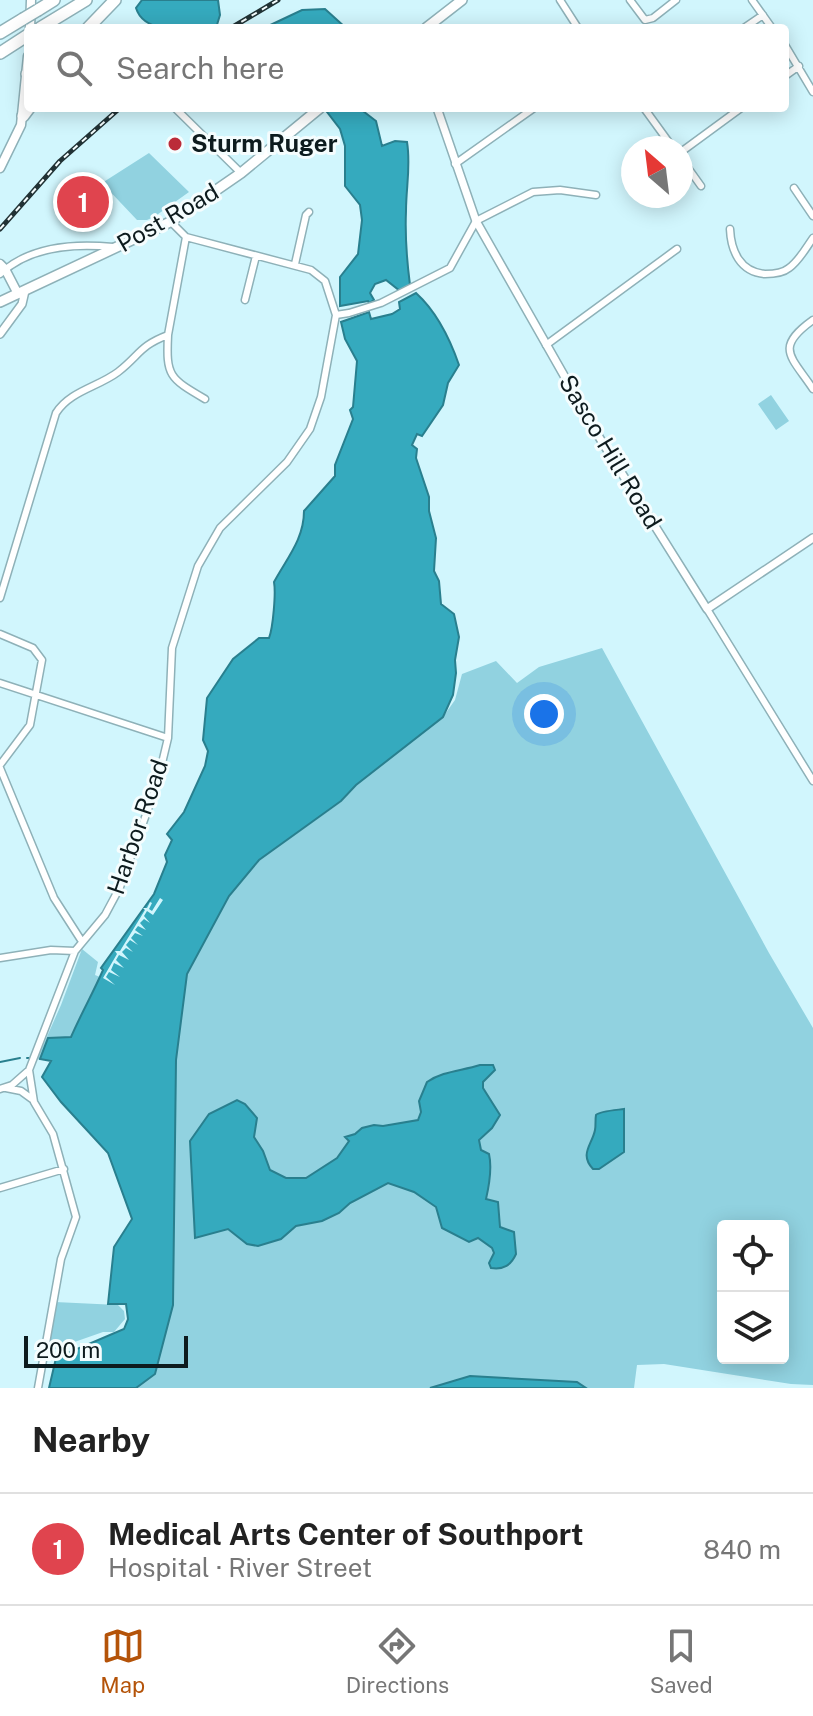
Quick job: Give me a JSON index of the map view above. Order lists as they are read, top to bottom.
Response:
{
  "streets": {
    "main road": ["Post Road"],
    "street": ["Sasco Hill Road", "Harbor Road"]
  },
  "places": ["Sturm Ruger"],
  "scale_bar": "200 m",
  "north": "top left",
  "page": {
    "search": "Search here",
    "pins": "1",
    "scale": "200 m",
    "heading": "Nearby",
    "list": [
      {
        "mark": "1",
        "name": "Medical Arts Center of Southport",
        "note": "Hospital · River Street",
        "value": "840 m"
      }
    ],
    "nav": ["Map", "Directions", "Saved"]
  }
}
